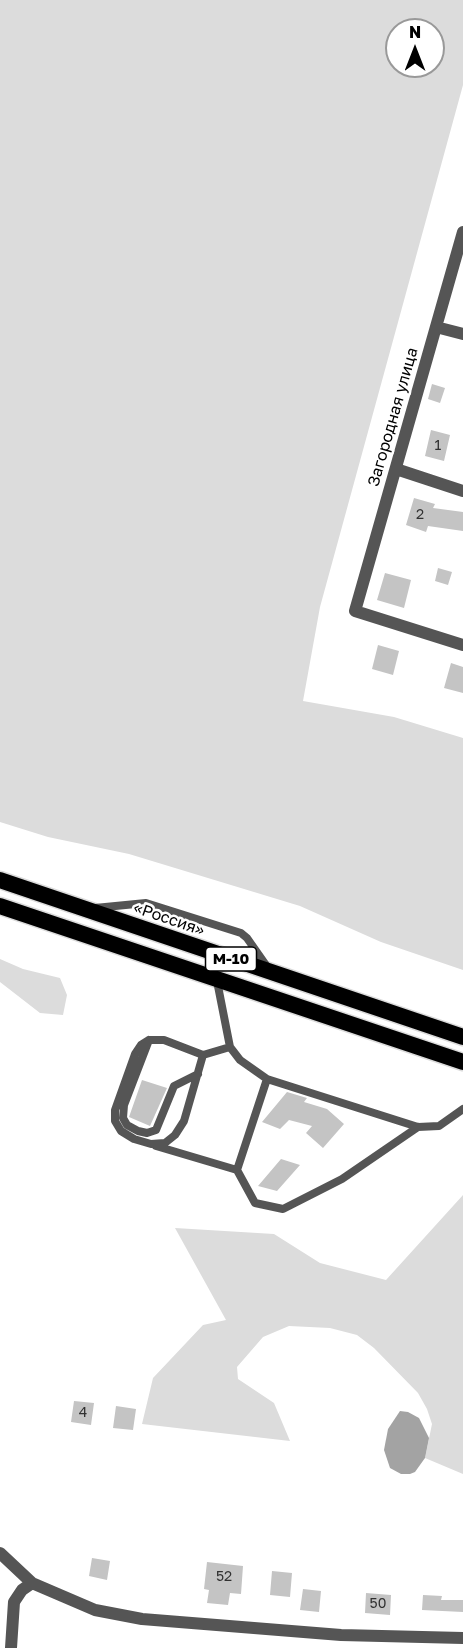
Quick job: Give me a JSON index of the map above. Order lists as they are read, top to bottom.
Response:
{
  "streets": {
    "highway": ["«Россия»", "М-10"],
    "street": ["Загородная улица"]
  },
  "house_numbers": [
    "1",
    "2",
    "4",
    "52",
    "50"
  ],
  "north": "top"
}
